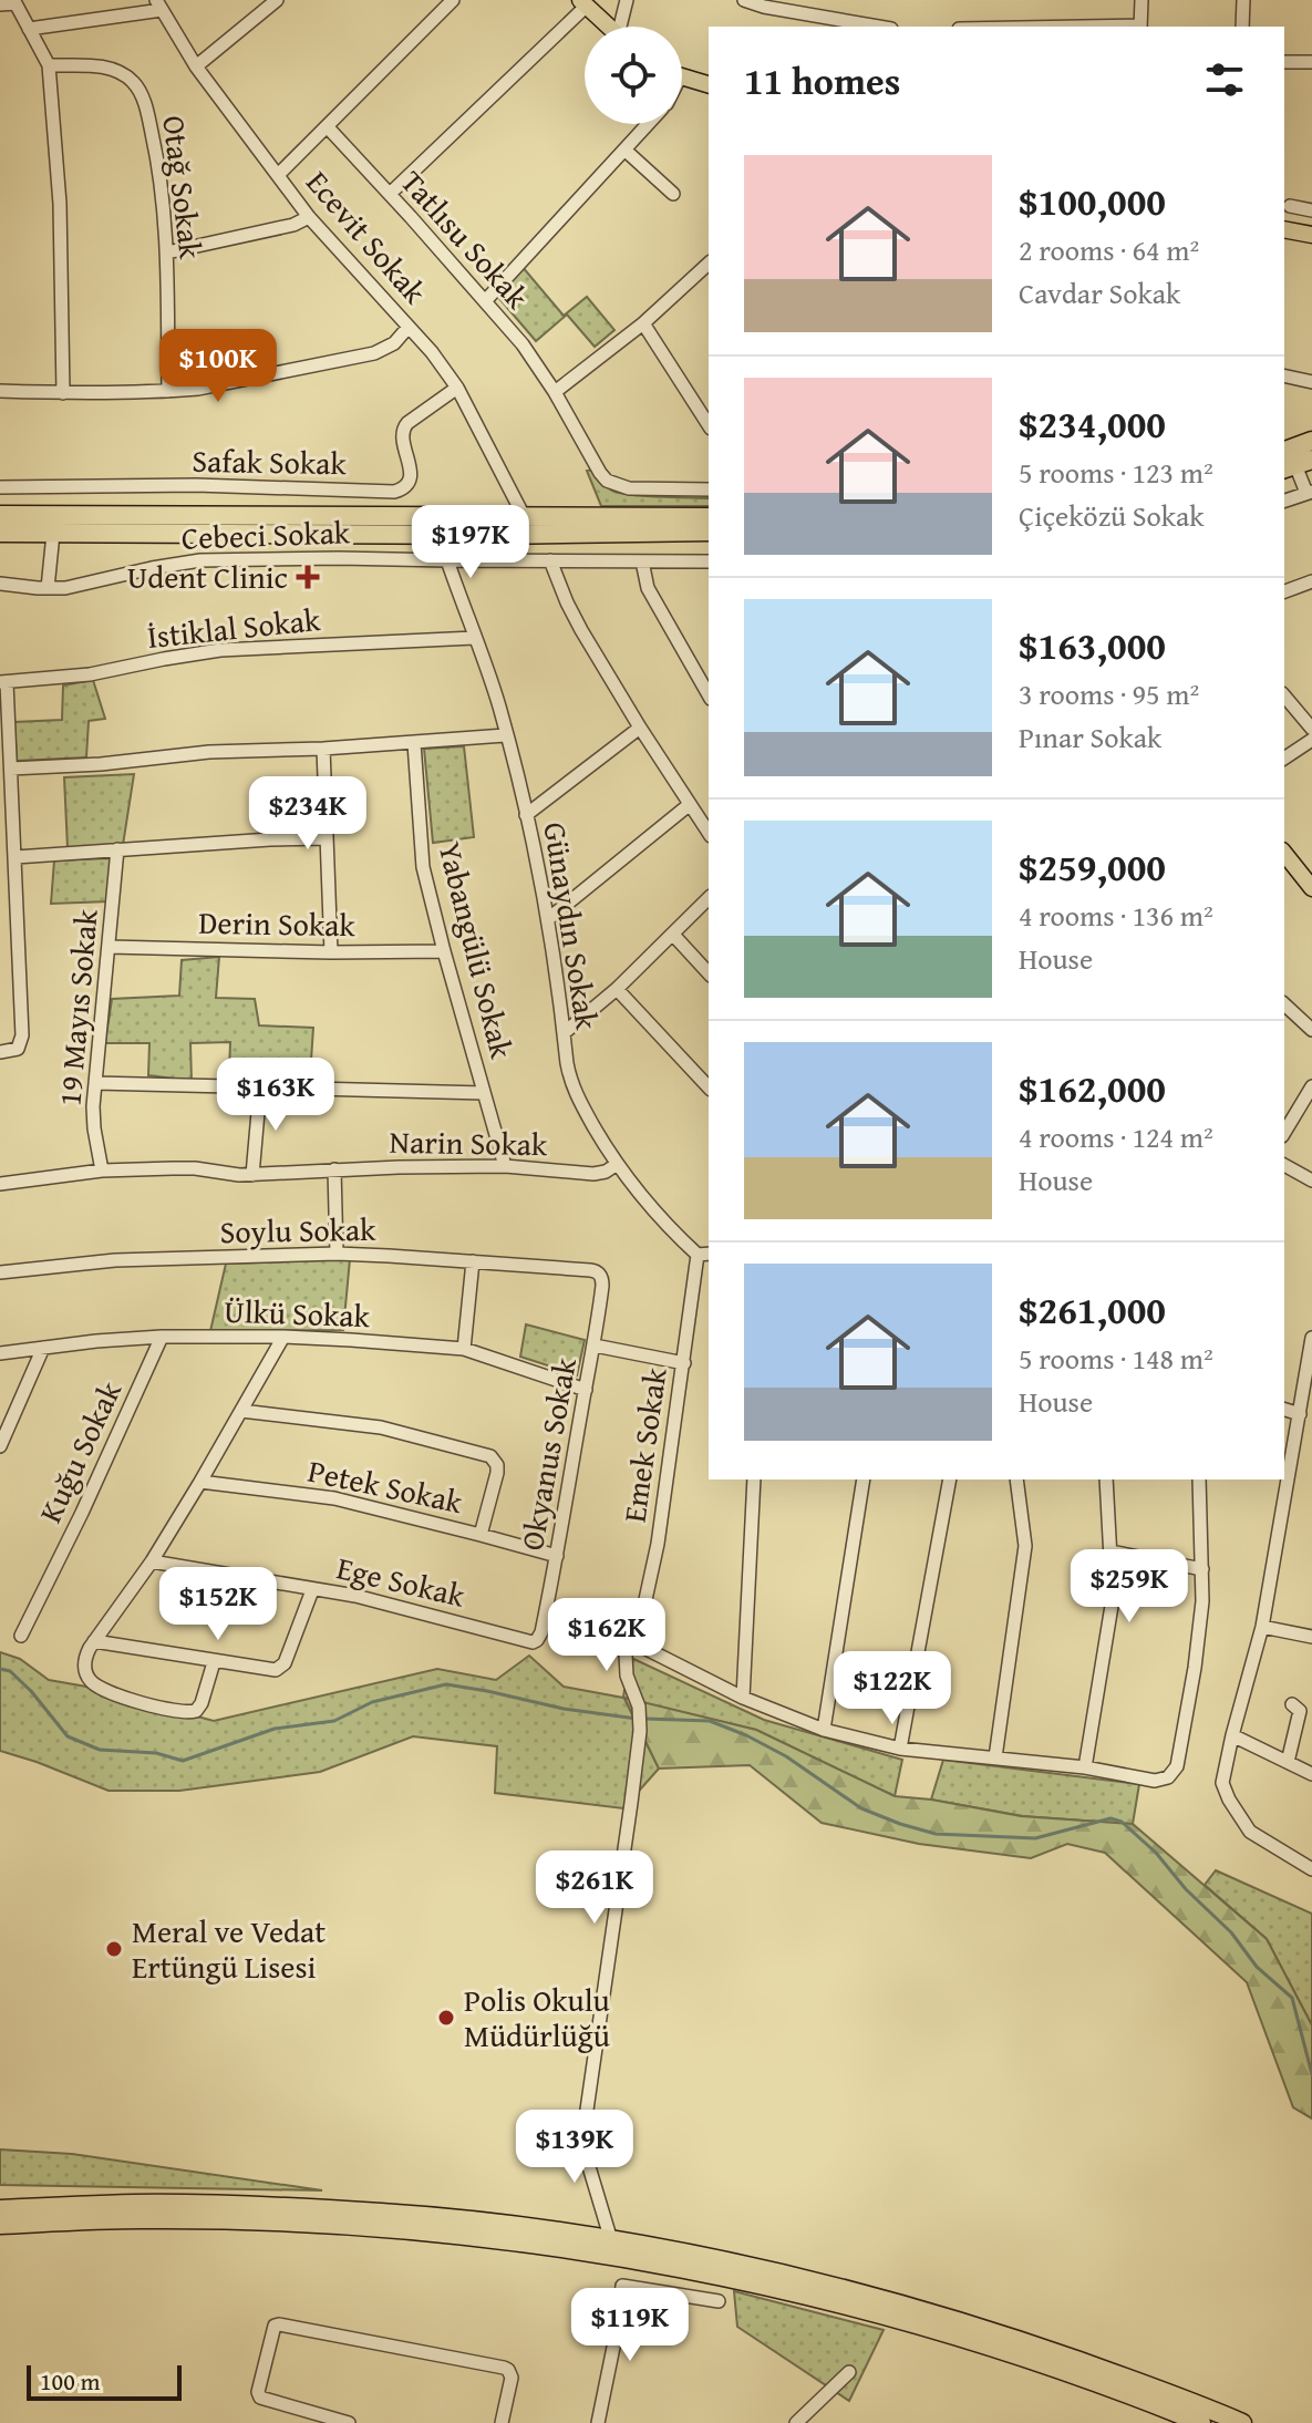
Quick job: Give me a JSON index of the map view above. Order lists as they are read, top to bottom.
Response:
{
  "streets": {
    "street": [
      "Otağ Sokak",
      "Ecevit Sokak",
      "Tatlısu Sokak",
      "Safak Sokak",
      "Cebeci Sokak",
      "İstiklal Sokak",
      "Derin Sokak",
      "Günaydın Sokak",
      "Yabangülü Sokak",
      "19 Mayıs Sokak",
      "Narin Sokak",
      "Soylu Sokak",
      "Ülkü Sokak",
      "Emek Sokak",
      "Kuğu Sokak",
      "Okyanus Sokak",
      "Petek Sokak",
      "Ege Sokak"
    ]
  },
  "crossings": [
    ["Ecevit Sokak", "Safak Sokak"],
    ["Cebeci Sokak", "Günaydın Sokak"],
    ["İstiklal Sokak", "Günaydın Sokak"],
    ["Derin Sokak", "Yabangülü Sokak"],
    ["Derin Sokak", "19 Mayıs Sokak"],
    ["Günaydın Sokak", "Narin Sokak"],
    ["Günaydın Sokak", "Emek Sokak"],
    ["Yabangülü Sokak", "Narin Sokak"],
    ["19 Mayıs Sokak", "Narin Sokak"],
    ["Soylu Sokak", "Okyanus Sokak"],
    ["Ülkü Sokak", "Kuğu Sokak"],
    ["Ülkü Sokak", "Okyanus Sokak"],
    ["Okyanus Sokak", "Petek Sokak"],
    ["Okyanus Sokak", "Ege Sokak"]
  ],
  "places": {
    "health": ["Udent Clinic"],
    "other": ["Meral ve Vedat Ertüngü Lisesi", "Polis Okulu Müdürlüğü"]
  },
  "scale_bar": "100 m",
  "page": {
    "heading": "11 homes",
    "list": [
      {
        "name": "$100,000",
        "note": "2 rooms · 64 m² · Cavdar Sokak"
      },
      {
        "name": "$234,000",
        "note": "5 rooms · 123 m² · Çiçeközü Sokak"
      },
      {
        "name": "$163,000",
        "note": "3 rooms · 95 m² · Pınar Sokak"
      },
      {
        "name": "$259,000",
        "note": "4 rooms · 136 m² · House"
      },
      {
        "name": "$162,000",
        "note": "4 rooms · 124 m² · House"
      },
      {
        "name": "$261,000",
        "note": "5 rooms · 148 m² · House"
      }
    ],
    "price": [
      "$100K",
      "$197K",
      "$234K",
      "$163K",
      "$259K",
      "$152K",
      "$162K",
      "$122K",
      "$261K",
      "$139K",
      "$119K"
    ],
    "scale": "100 m"
  }
}
